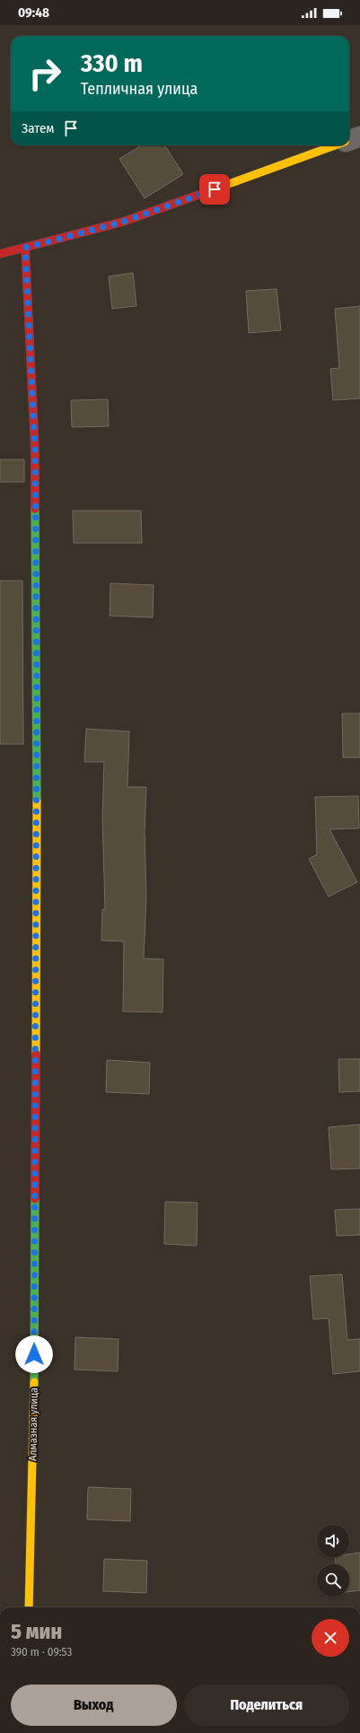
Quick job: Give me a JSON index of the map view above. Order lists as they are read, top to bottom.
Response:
{
  "streets": {
    "street": ["Алмазная улица"]
  },
  "page": {
    "status": "09:48",
    "turn": ["330 m", "Тепличная улица"],
    "then": "Затем",
    "heading": ["5 мин", "390 m · 09:53"],
    "buttons": ["Выход", "Поделиться"]
  }
}
